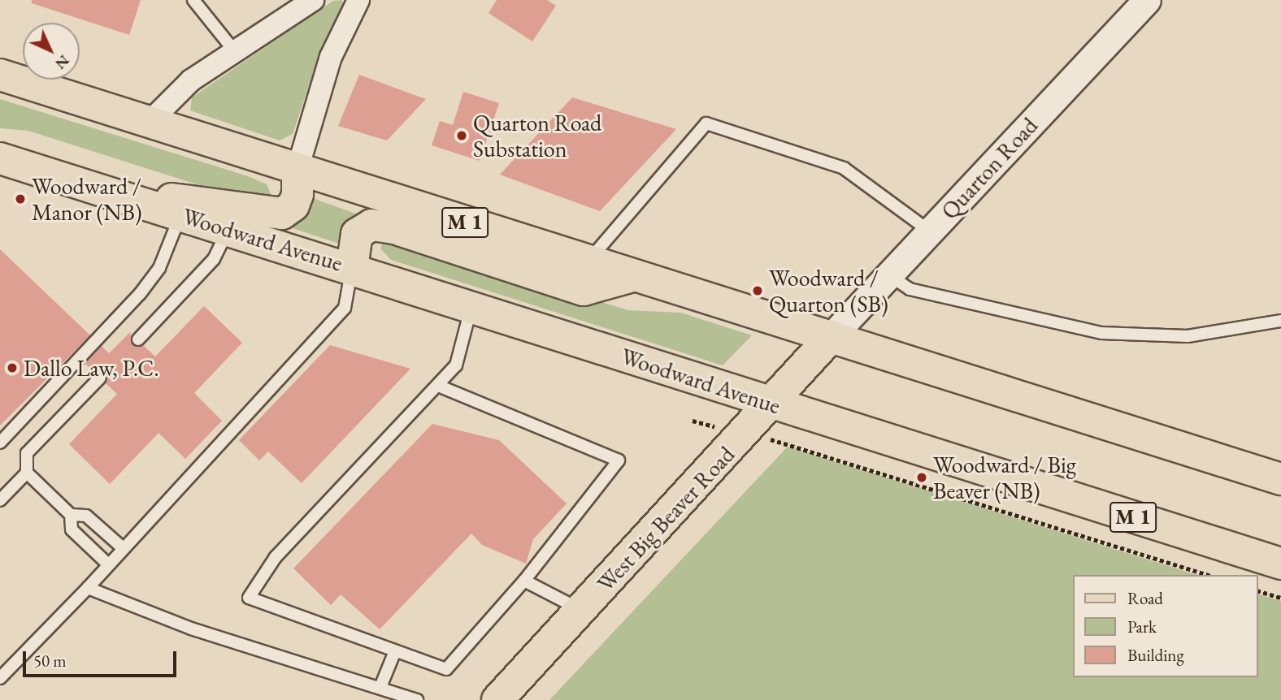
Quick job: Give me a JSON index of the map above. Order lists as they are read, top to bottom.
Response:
{
  "streets": {
    "main road": ["M 1", "Woodward Avenue", "West Big Beaver Road"],
    "street": ["Quarton Road"]
  },
  "crossings": [
    ["Quarton Road", "West Big Beaver Road"],
    ["M 1", "Woodward Avenue"],
    ["Woodward Avenue", "West Big Beaver Road"]
  ],
  "places": [
    "Quarton Road Substation",
    "Woodward / Manor (NB)",
    "Woodward / Quarton (SB)",
    "Dallo Law, P.C.",
    "Woodward / Big Beaver (NB)"
  ],
  "legend": ["Road", "Park", "Building"],
  "scale_bar": "50 m",
  "north": "bottom right"
}
